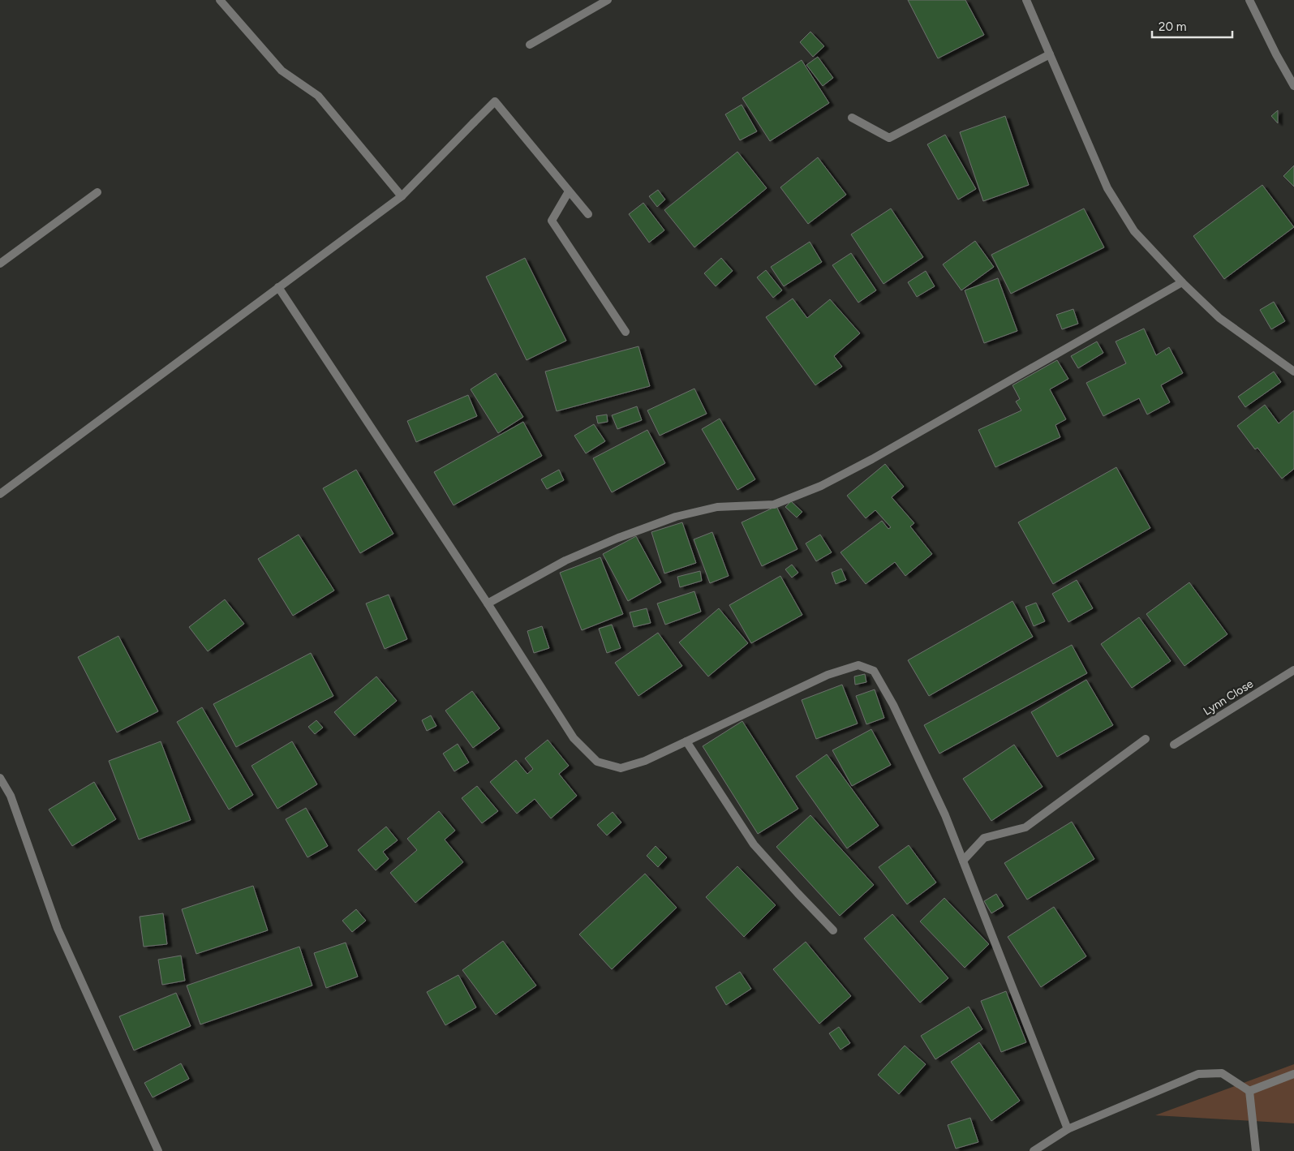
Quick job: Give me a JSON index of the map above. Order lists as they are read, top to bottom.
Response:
{
  "streets": {
    "street": ["Lynn Close"]
  },
  "scale_bar": "20 m"
}
